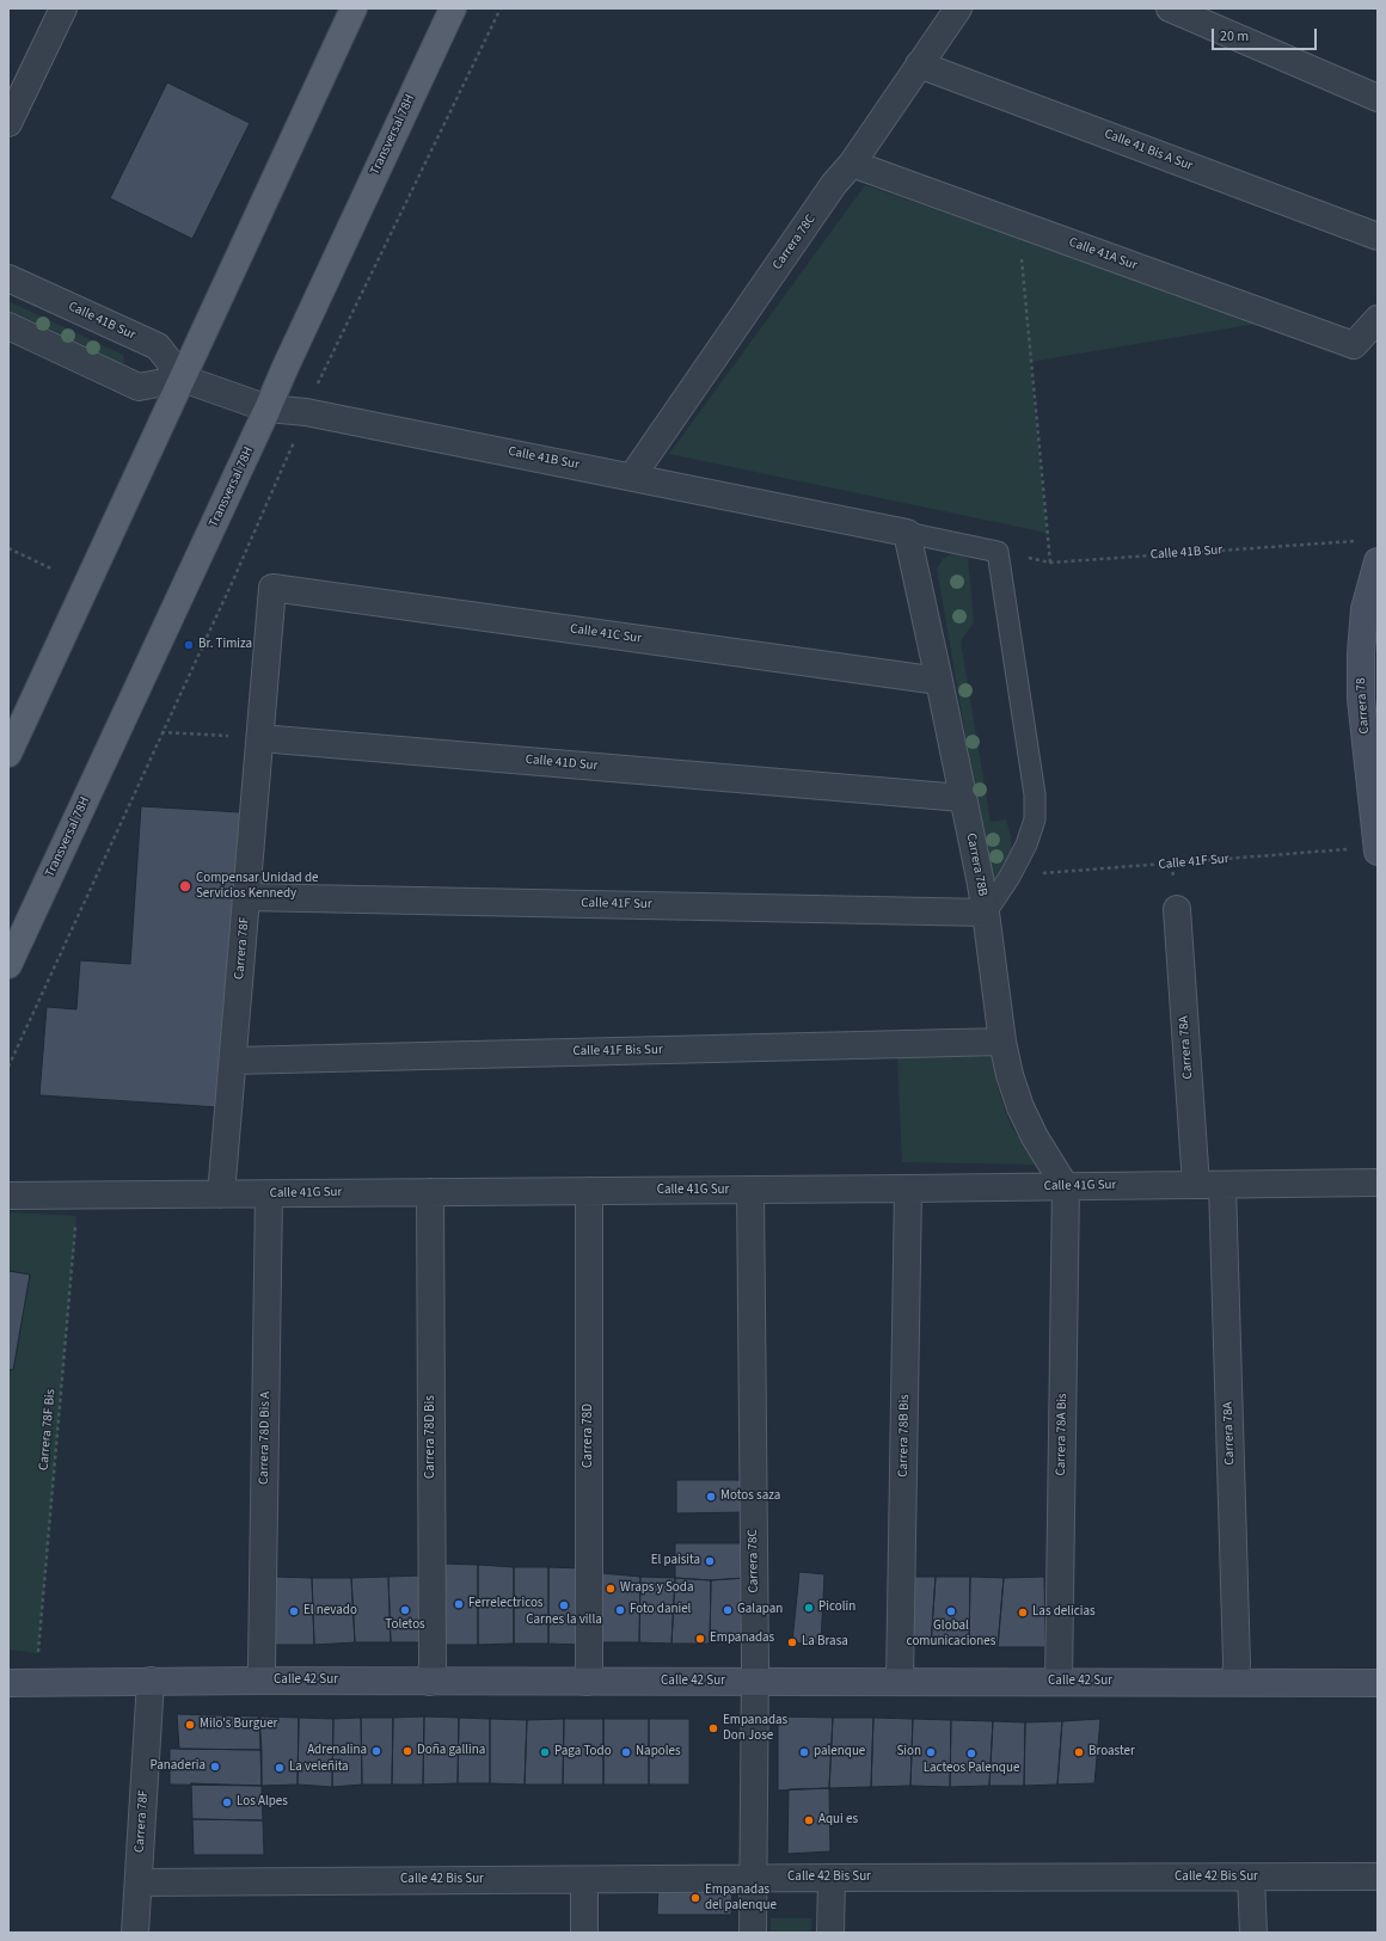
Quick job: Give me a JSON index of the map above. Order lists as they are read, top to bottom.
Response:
{
  "streets": {
    "main road": ["Transversal 78H"],
    "street": [
      "Calle 41 Bis A Sur",
      "Carrera 78C",
      "Calle 41A Sur",
      "Calle 41B Sur",
      "Calle 41C Sur",
      "Carrera 78",
      "Calle 41D Sur",
      "Calle 41F Sur",
      "Carrera 78B",
      "Carrera 78F",
      "Carrera 78A",
      "Calle 41F Bis Sur",
      "Calle 41G Sur",
      "Carrera 78A Bis",
      "Carrera 78D",
      "Carrera 78B Bis",
      "Carrera 78D Bis",
      "Carrera 78D Bis A",
      "Calle 42 Sur",
      "Calle 42 Bis Sur"
    ],
    "path": ["Carrera 78F Bis"]
  },
  "crossings": [
    ["Transversal 78H", "Calle 41B Sur"],
    ["Calle 41 Bis A Sur", "Carrera 78C"],
    ["Carrera 78C", "Calle 41A Sur"],
    ["Carrera 78C", "Calle 41B Sur"],
    ["Carrera 78C", "Calle 41G Sur"],
    ["Carrera 78C", "Calle 42 Sur"],
    ["Carrera 78C", "Calle 42 Bis Sur"],
    ["Calle 41B Sur", "Carrera 78B"],
    ["Calle 41C Sur", "Carrera 78B"],
    ["Calle 41C Sur", "Carrera 78F"],
    ["Carrera 78", "Calle 41F Sur"],
    ["Calle 41D Sur", "Carrera 78B"],
    ["Calle 41D Sur", "Carrera 78F"],
    ["Calle 41F Sur", "Carrera 78B"],
    ["Calle 41F Sur", "Carrera 78F"],
    ["Carrera 78B", "Calle 41F Bis Sur"],
    ["Carrera 78B", "Calle 41G Sur"],
    ["Carrera 78B", "Carrera 78A Bis"],
    ["Carrera 78F", "Calle 41F Bis Sur"],
    ["Carrera 78F", "Calle 41G Sur"],
    ["Carrera 78F", "Calle 42 Sur"],
    ["Carrera 78F", "Calle 42 Bis Sur"],
    ["Carrera 78A", "Calle 41G Sur"],
    ["Carrera 78A", "Calle 42 Sur"],
    ["Calle 41G Sur", "Carrera 78F Bis"],
    ["Calle 41G Sur", "Carrera 78A Bis"],
    ["Calle 41G Sur", "Carrera 78D"],
    ["Calle 41G Sur", "Carrera 78B Bis"],
    ["Calle 41G Sur", "Carrera 78D Bis"],
    ["Calle 41G Sur", "Carrera 78D Bis A"],
    ["Carrera 78A Bis", "Calle 42 Sur"],
    ["Carrera 78D", "Calle 42 Sur"],
    ["Carrera 78B Bis", "Calle 42 Sur"],
    ["Carrera 78D Bis", "Calle 42 Sur"],
    ["Carrera 78D Bis A", "Calle 42 Sur"]
  ],
  "places": [
    "Br. Timiza",
    "Compensar Unidad de Servicios Kennedy",
    "Motos saza",
    "El paisita",
    "Wraps y Soda",
    "Ferrelectricos",
    "Carnes la villa",
    "Picolin",
    "Toletos",
    "Foto daniel",
    "Galapan",
    "El nevado",
    "Global comunicaciones",
    "Las delicias",
    "Empanadas",
    "La Brasa",
    "Milo's Burguer",
    "Empanadas Don Jose",
    "Adrenalina",
    "Doña gallina",
    "Paga Todo",
    "Napoles",
    "palenque",
    "Sion",
    "Broaster",
    "Lacteos Palenque",
    "Panaderia",
    "La veleñita",
    "Los Alpes",
    "Aqui es",
    "Empanadas del palenque"
  ],
  "scale_bar": "20 m"
}
